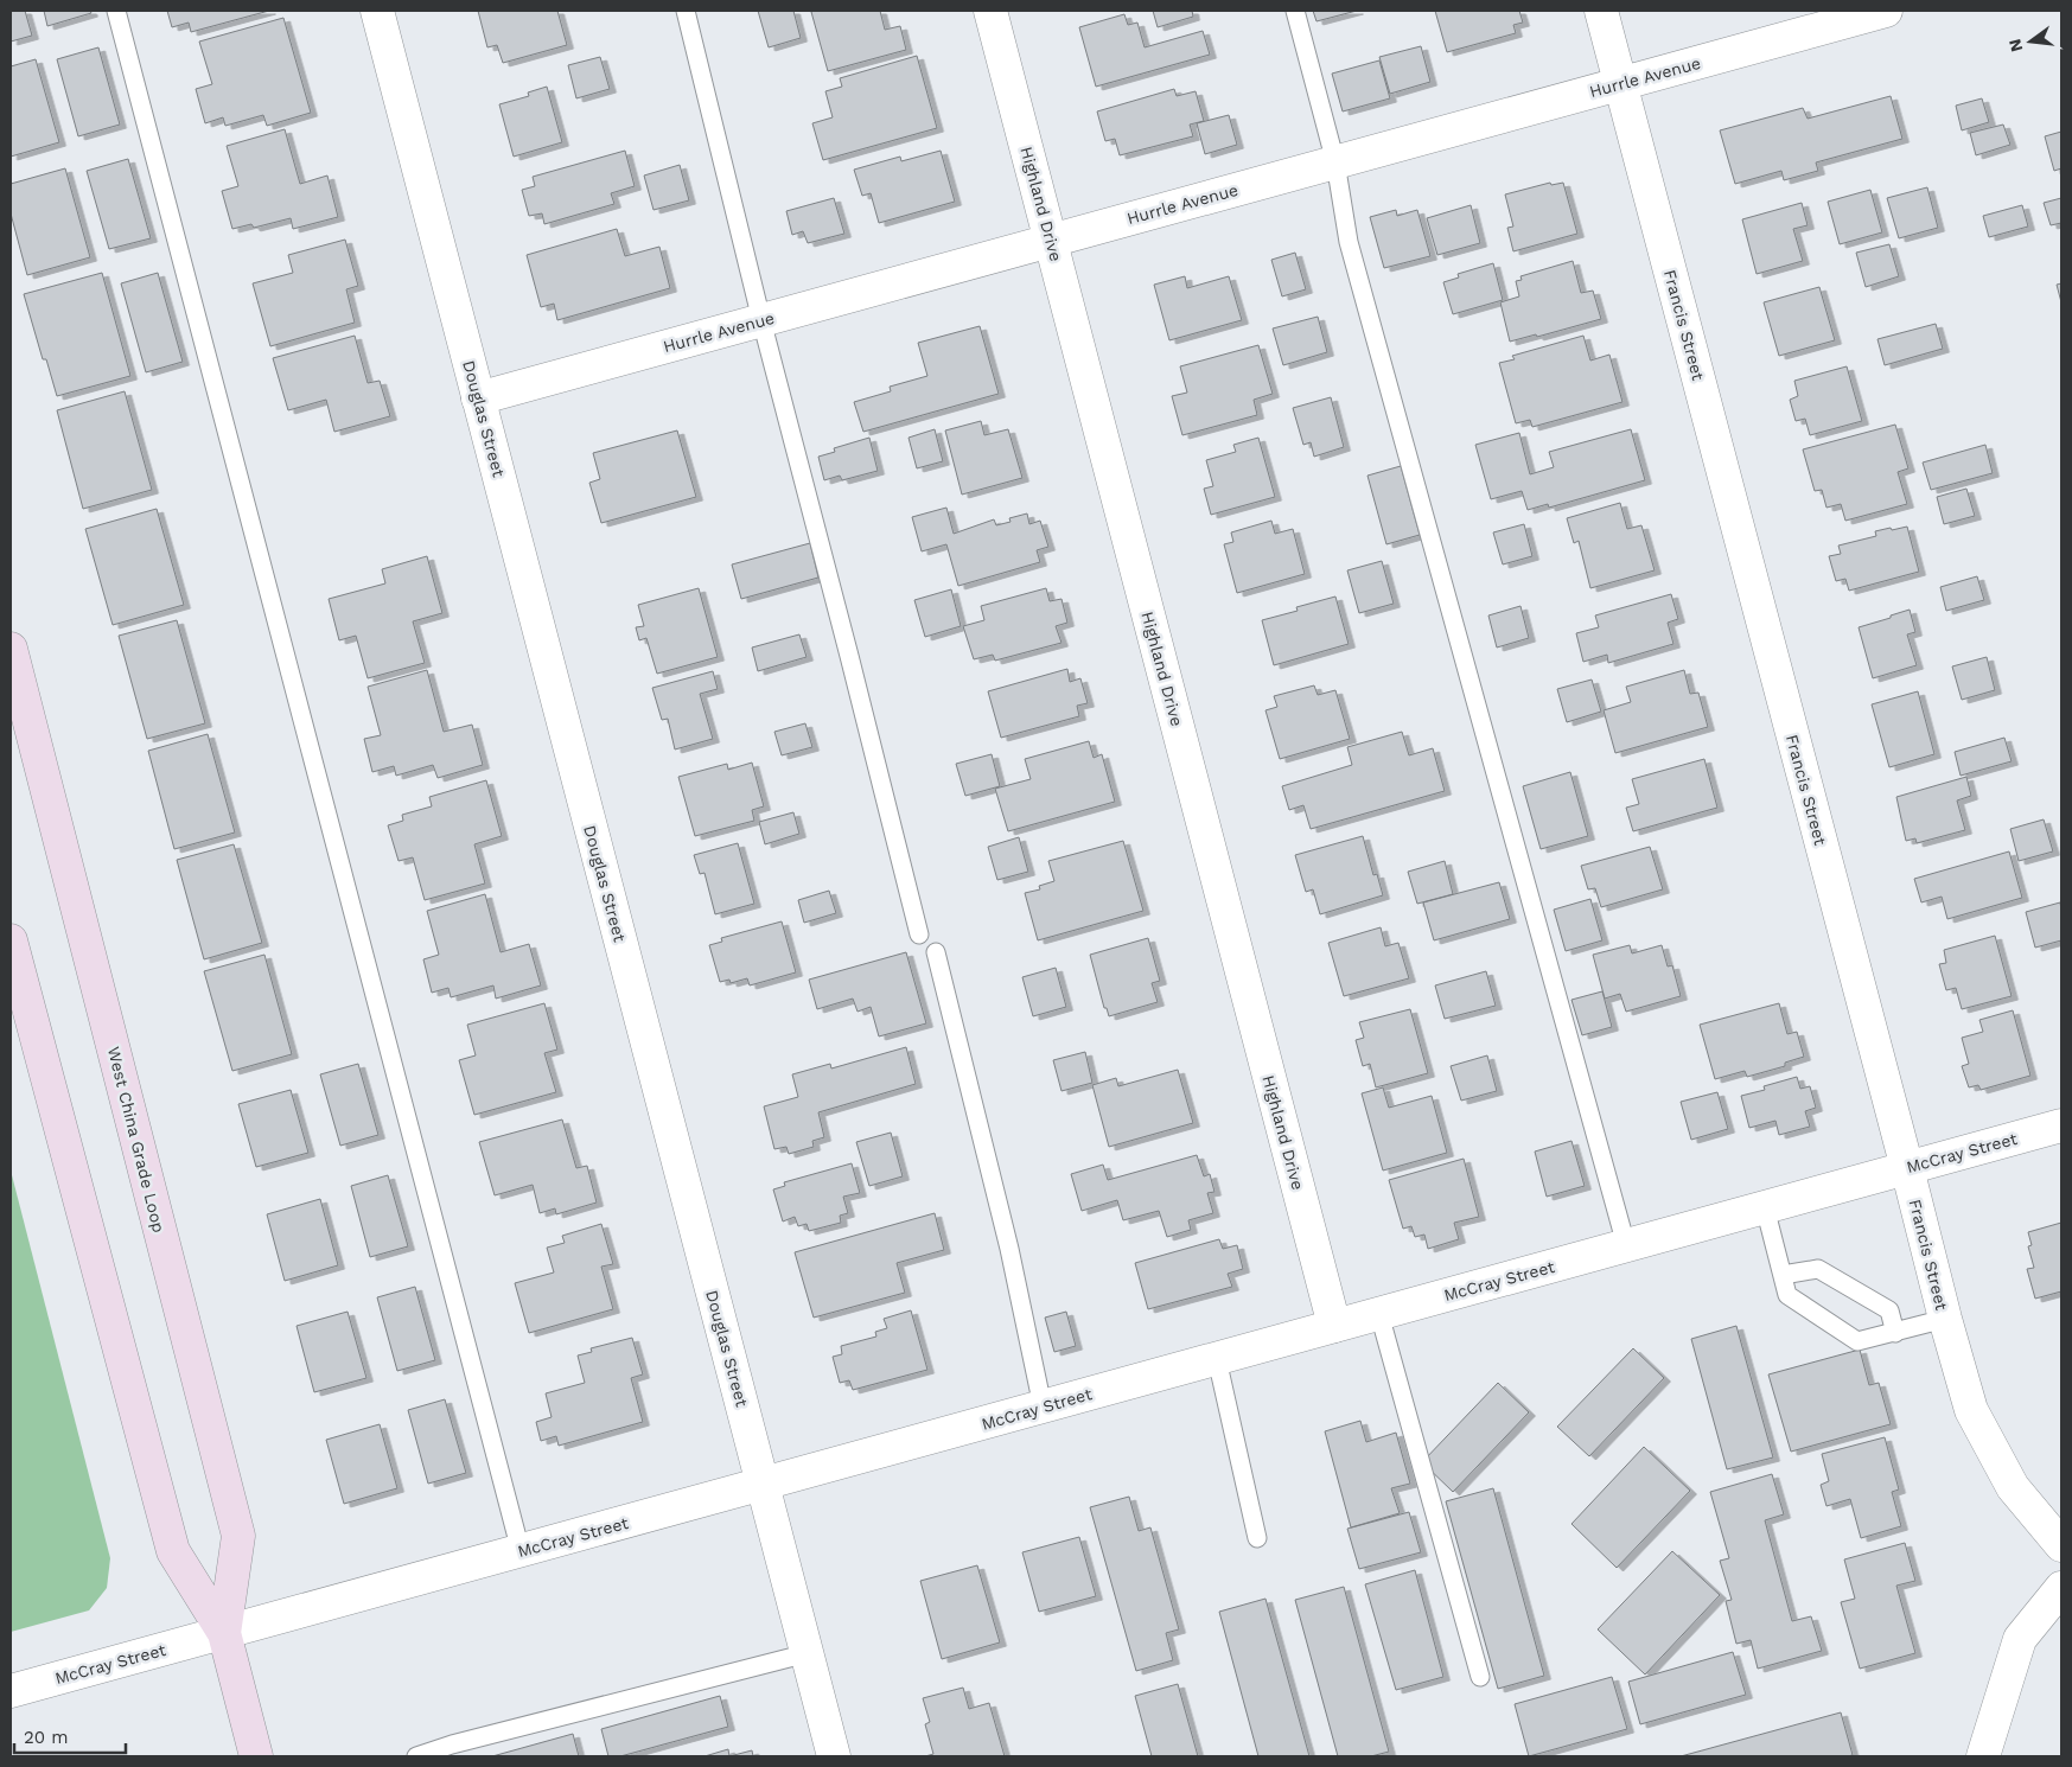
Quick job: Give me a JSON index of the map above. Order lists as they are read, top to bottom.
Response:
{
  "streets": {
    "main road": ["West China Grade Loop"],
    "street": [
      "Hurrle Avenue",
      "Highland Drive",
      "Francis Street",
      "Douglas Street",
      "McCray Street"
    ]
  },
  "crossings": [
    ["Hurrle Avenue", "Highland Drive"],
    ["Hurrle Avenue", "Francis Street"],
    ["Hurrle Avenue", "Douglas Street"],
    ["Highland Drive", "McCray Street"],
    ["Francis Street", "McCray Street"],
    ["Douglas Street", "McCray Street"],
    ["West China Grade Loop", "McCray Street"]
  ],
  "scale_bar": "20 m",
  "north": "left"
}
